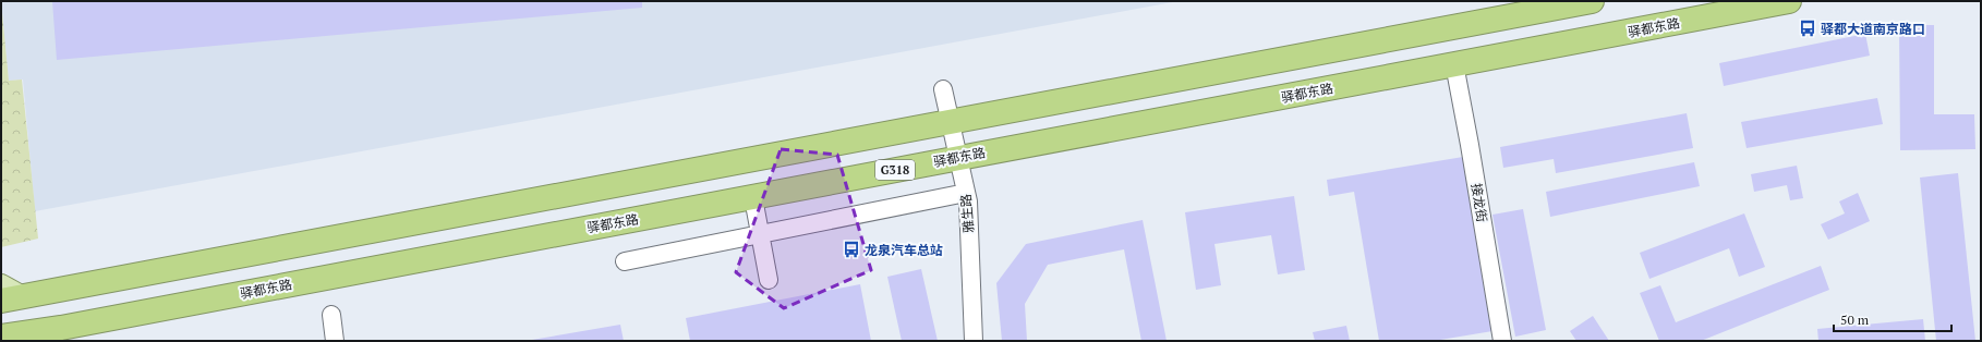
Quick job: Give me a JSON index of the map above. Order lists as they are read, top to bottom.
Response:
{
  "streets": {
    "highway": ["驿都东路", "G318"],
    "street": ["接龙街", "雅生路"]
  },
  "crossings": [
    ["驿都东路", "接龙街"],
    ["驿都东路", "雅生路"]
  ],
  "places": {
    "bus stop": ["驿都大道南京路口", "龙泉汽车总站"]
  },
  "scale_bar": "50 m"
}
